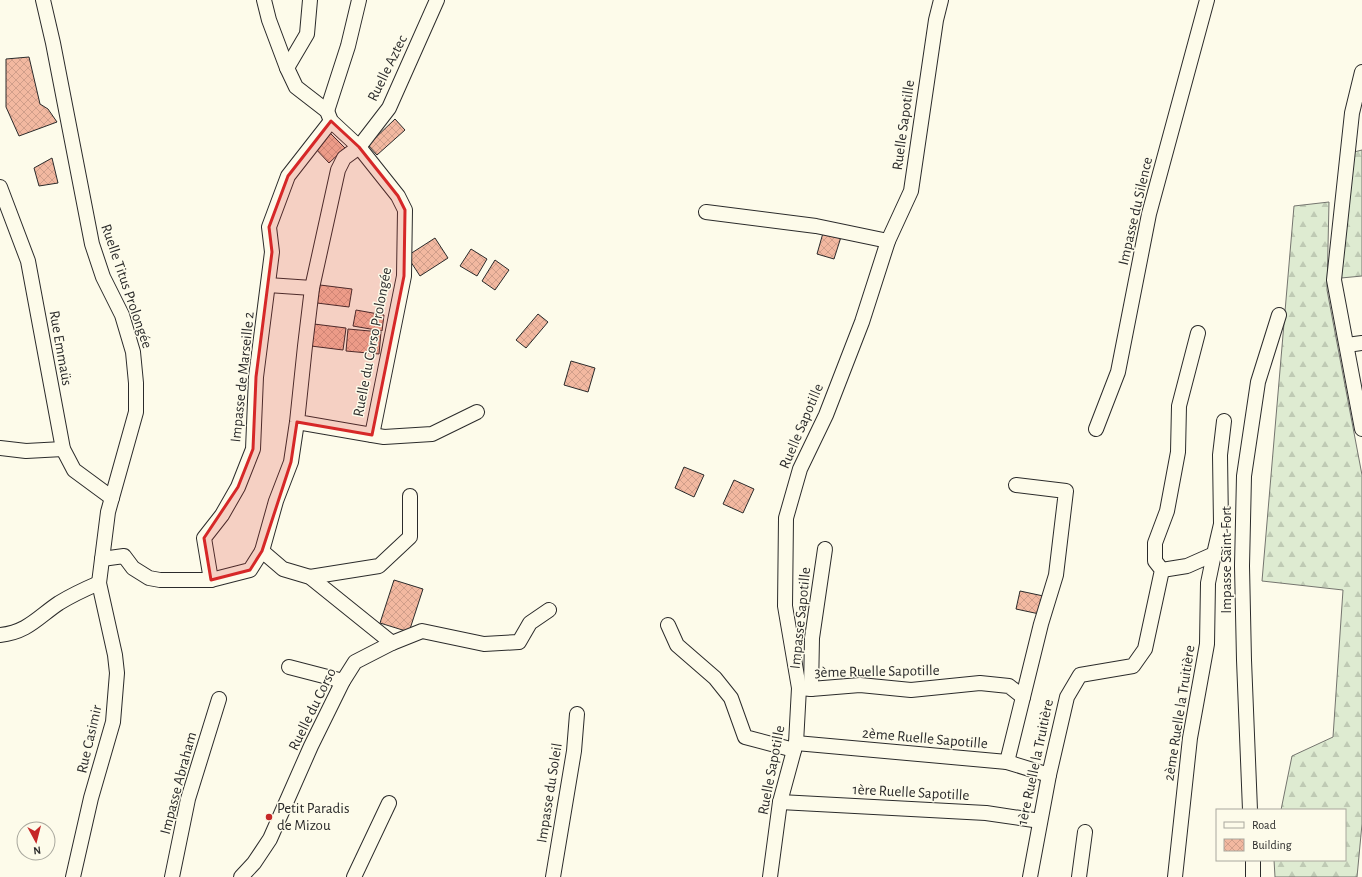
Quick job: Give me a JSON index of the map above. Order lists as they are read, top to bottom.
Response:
{
  "streets": {
    "street": [
      "Ruelle Aztec",
      "Ruelle Sapotille",
      "Impasse du Silence",
      "Ruelle Titus Prolongée",
      "Ruelle du Corso Prolongée",
      "Rue Emmaüs",
      "Impasse de Marseille 2",
      "Impasse Saint-Fort",
      "Impasse Sapotille",
      "3ème Ruelle Sapotille",
      "Ruelle du Corso",
      "2ème Ruelle la Truitière",
      "2ème Ruelle Sapotille",
      "Rue Casimir",
      "1ère Ruelle la Truitière",
      "Impasse Abraham",
      "1ère Ruelle Sapotille",
      "Impasse du Soleil"
    ]
  },
  "crossings": [
    ["Ruelle Aztec", "Ruelle du Corso Prolongée"],
    ["Ruelle Sapotille", "Impasse Sapotille"],
    ["Ruelle Sapotille", "3ème Ruelle Sapotille"],
    ["Ruelle Sapotille", "2ème Ruelle Sapotille"],
    ["Ruelle Sapotille", "1ère Ruelle Sapotille"],
    ["Ruelle Titus Prolongée", "Rue Emmaüs"],
    ["Ruelle Titus Prolongée", "Rue Casimir"],
    ["Ruelle du Corso Prolongée", "Impasse de Marseille 2"],
    ["Impasse Sapotille", "3ème Ruelle Sapotille"],
    ["2ème Ruelle Sapotille", "1ère Ruelle la Truitière"],
    ["1ère Ruelle la Truitière", "1ère Ruelle Sapotille"]
  ],
  "places": ["Petit Paradis de Mizou"],
  "legend": ["Road", "Building"],
  "north": "bottom"
}
